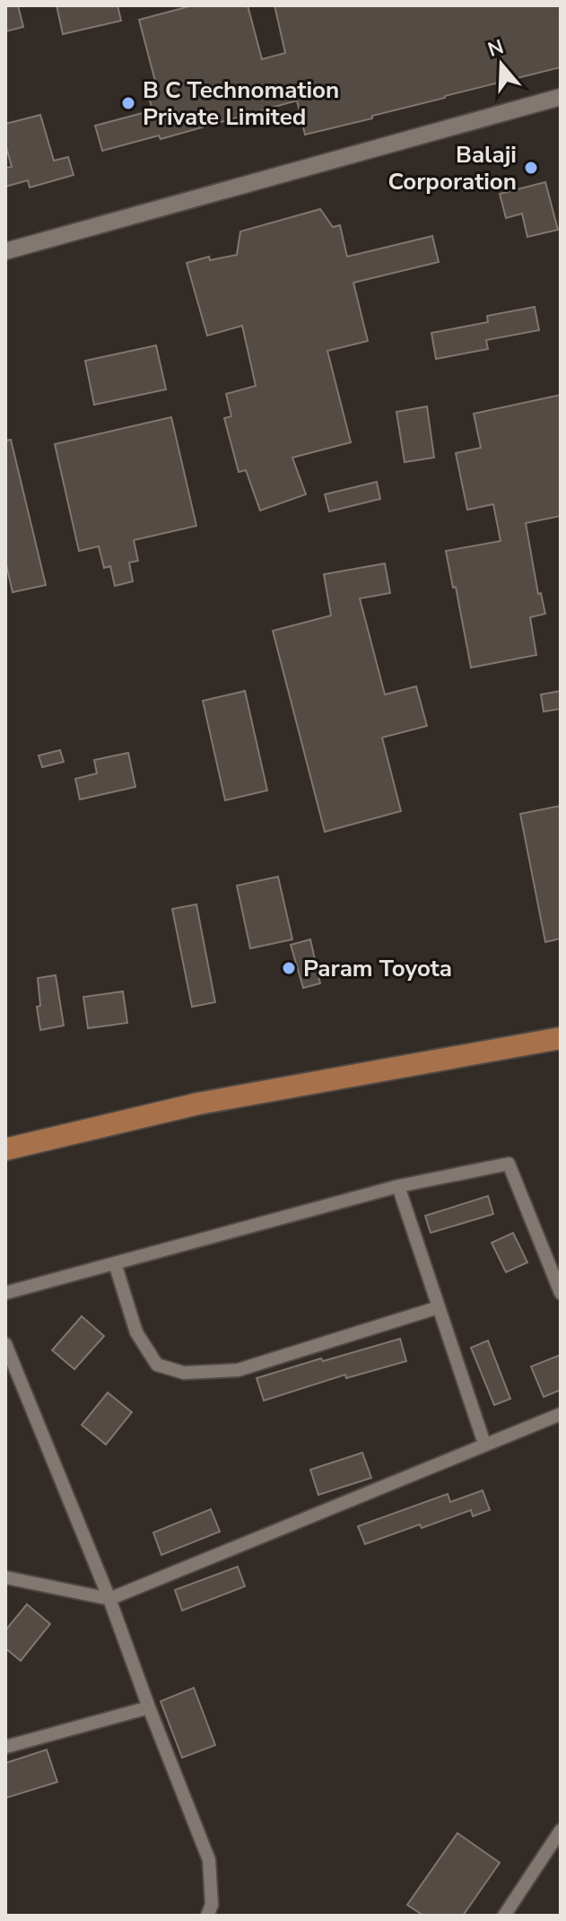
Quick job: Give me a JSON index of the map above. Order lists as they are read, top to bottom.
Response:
{
  "places": ["B C Technomation Private Limited", "Balaji Corporation", "Param Toyota"],
  "north": "top"
}
